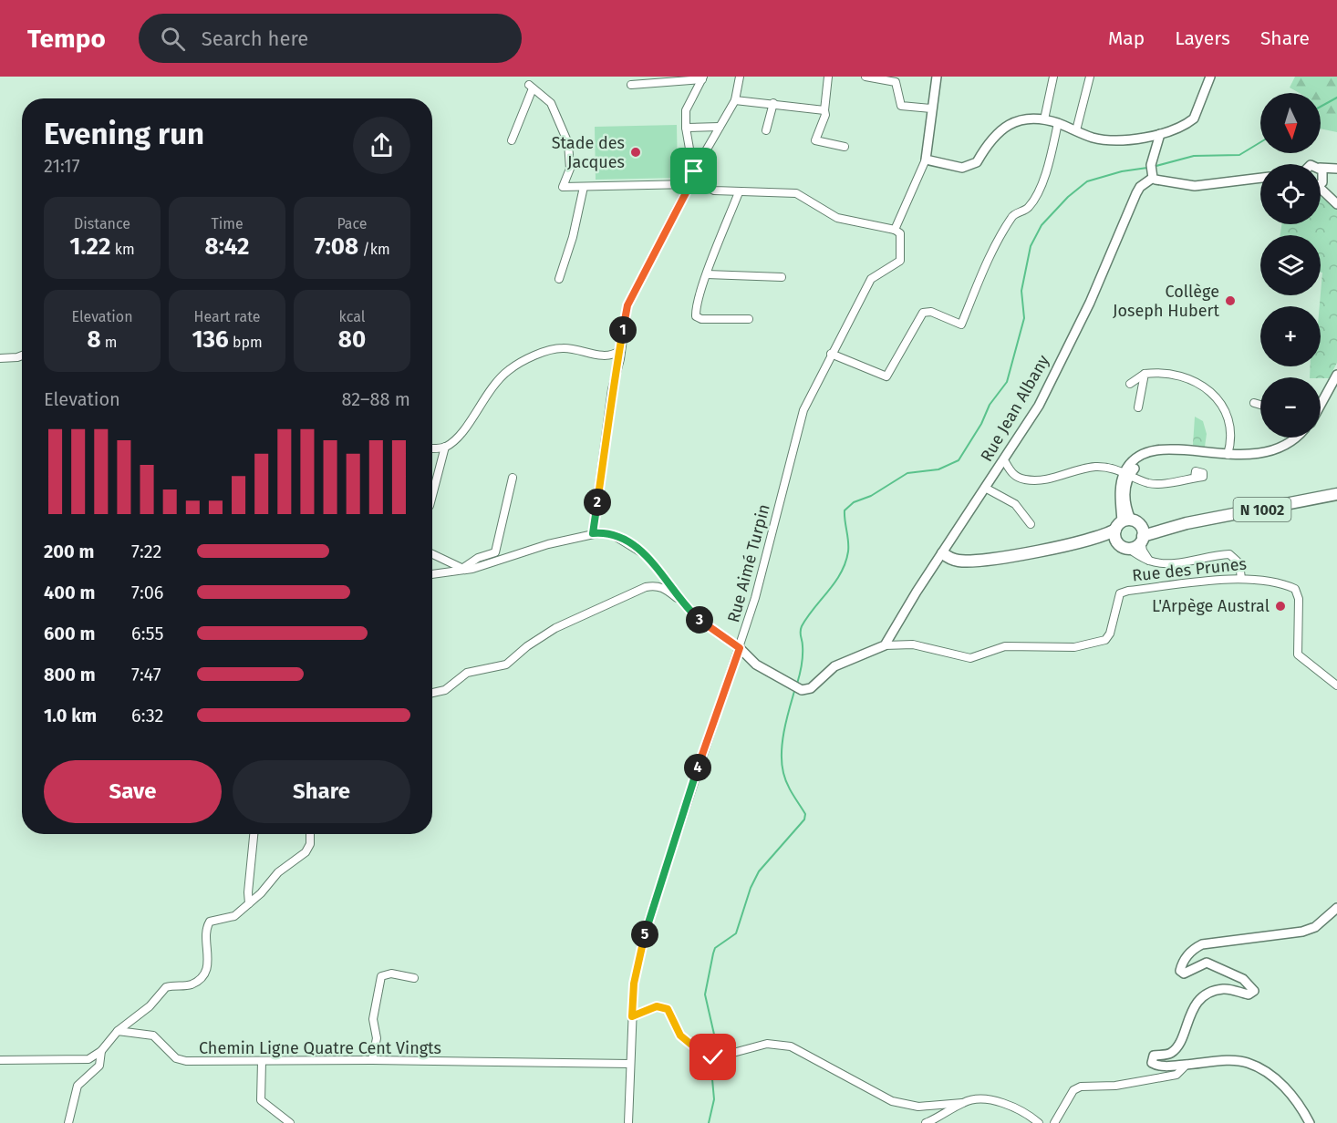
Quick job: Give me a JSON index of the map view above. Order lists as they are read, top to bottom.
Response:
{
  "streets": {
    "main road": ["N 1002"],
    "street": [
      "Rue Jean Albany",
      "Rue Aimé Turpin",
      "Rue des Prunes",
      "Chemin Ligne Quatre Cent Vingts"
    ]
  },
  "crossings": [
    ["Rue Jean Albany", "N 1002"],
    ["Rue Jean Albany", "Rue des Prunes"],
    ["Rue Aimé Turpin", "Rue des Prunes"],
    ["Rue Aimé Turpin", "Chemin Ligne Quatre Cent Vingts"]
  ],
  "places": ["Stade des Jacques", "Collège Joseph Hubert", "L'Arpège Austral"],
  "north": "bottom",
  "page": {
    "header": "Tempo",
    "search": "Search here",
    "nav": ["Map", "Layers", "Share"],
    "map_buttons": ["+", "−"],
    "heading": ["Evening run", "21:17"],
    "stats": [
      ["Distance", "1.22 km"],
      ["Time", "8:42"],
      ["Pace", "7:08 /km"],
      ["Elevation", "8 m"],
      ["Heart rate", "136 bpm"],
      ["kcal", "80"]
    ],
    "pins": [
      "1",
      "2",
      "3",
      "4",
      "5"
    ],
    "chart": ["Elevation", "82–88 m"],
    "list": [
      {
        "name": "200 m",
        "note": "7:22"
      },
      {
        "name": "400 m",
        "note": "7:06"
      },
      {
        "name": "600 m",
        "note": "6:55"
      },
      {
        "name": "800 m",
        "note": "7:47"
      },
      {
        "name": "1.0 km",
        "note": "6:32"
      }
    ],
    "buttons": ["Save", "Share"]
  }
}
